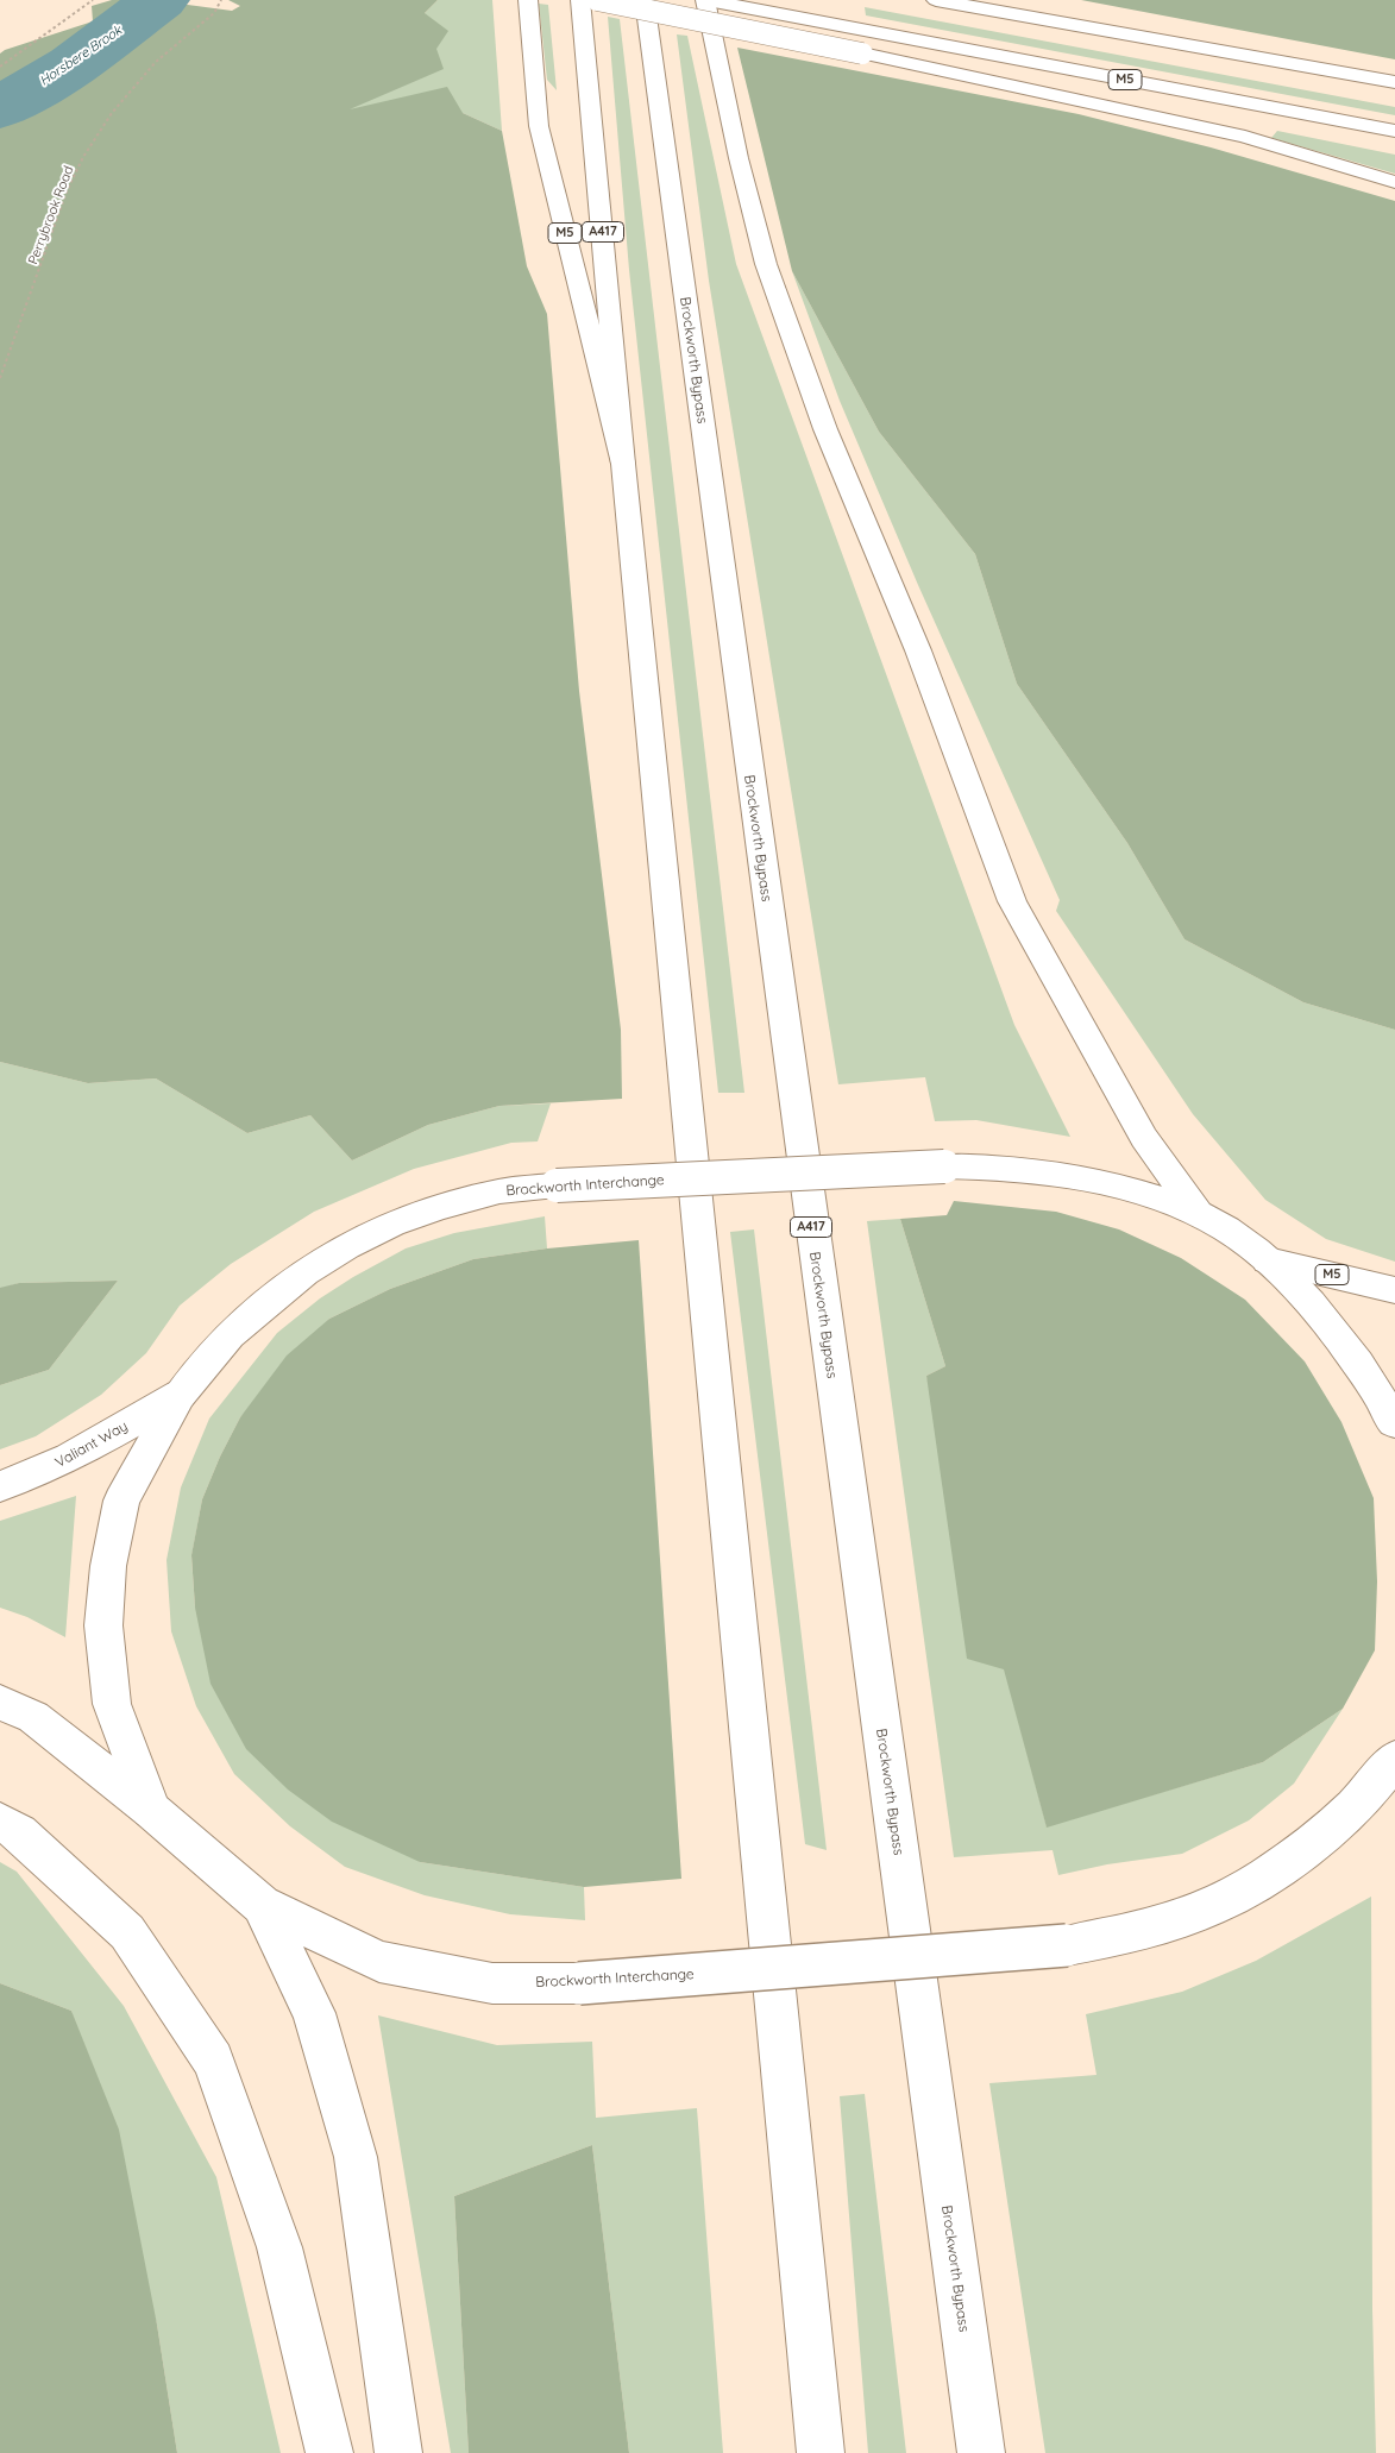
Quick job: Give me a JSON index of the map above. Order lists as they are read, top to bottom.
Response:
{
  "streets": {
    "main road": [
      "M5",
      "A417",
      "Brockworth Bypass",
      "Brockworth Interchange",
      "Valiant Way"
    ],
    "path": ["Perrybrook Road"]
  },
  "crossings": [
    ["M5", "A417"],
    ["M5", "Brockworth Interchange"],
    ["Brockworth Interchange", "Valiant Way"]
  ],
  "water": ["Horsbere Brook"]
}
